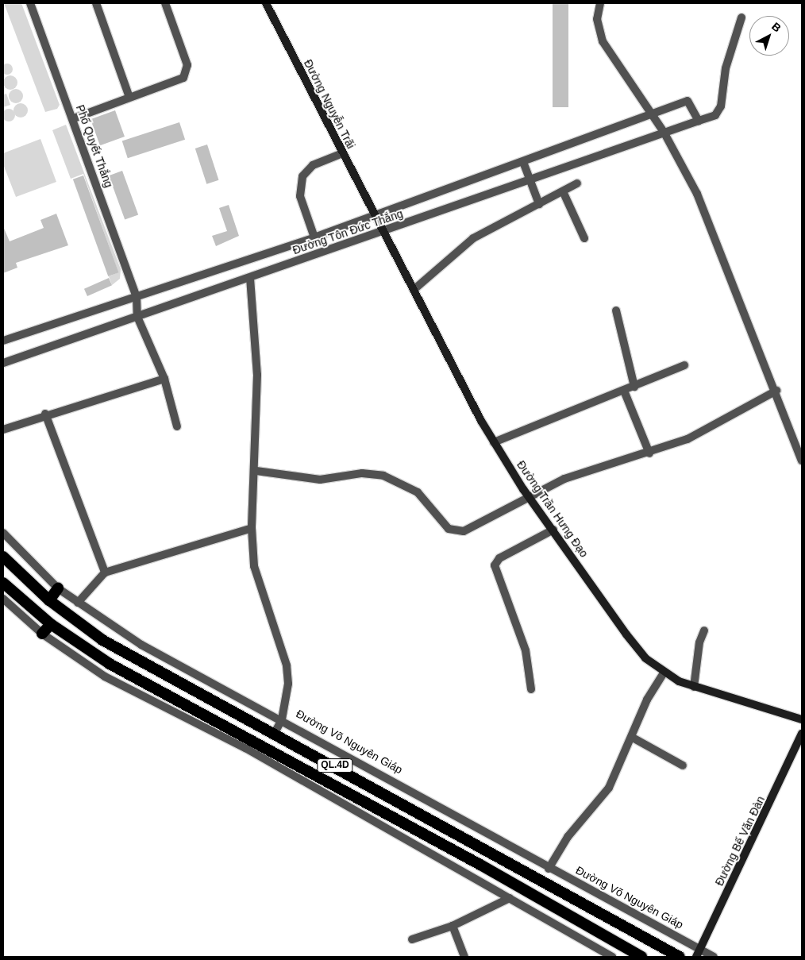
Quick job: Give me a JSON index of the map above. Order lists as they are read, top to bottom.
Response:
{
  "streets": {
    "highway": ["QL.4D"],
    "main road": ["Đường Nguyễn Trãi", "Đường Trần Hưng Đạo", "Đường Bế Văn Đàn"],
    "street": ["Phố Quyết Thắng", "Đường Tôn Đức Thắng", "Đường Võ Nguyên Giáp"]
  },
  "crossings": [
    ["Đường Nguyễn Trãi", "Đường Tôn Đức Thắng"],
    ["Đường Nguyễn Trãi", "Đường Trần Hưng Đạo"],
    ["Phố Quyết Thắng", "Đường Tôn Đức Thắng"],
    ["Đường Tôn Đức Thắng", "Đường Trần Hưng Đạo"],
    ["Đường Võ Nguyên Giáp", "Đường Bế Văn Đàn"]
  ],
  "north": "top right"
}
